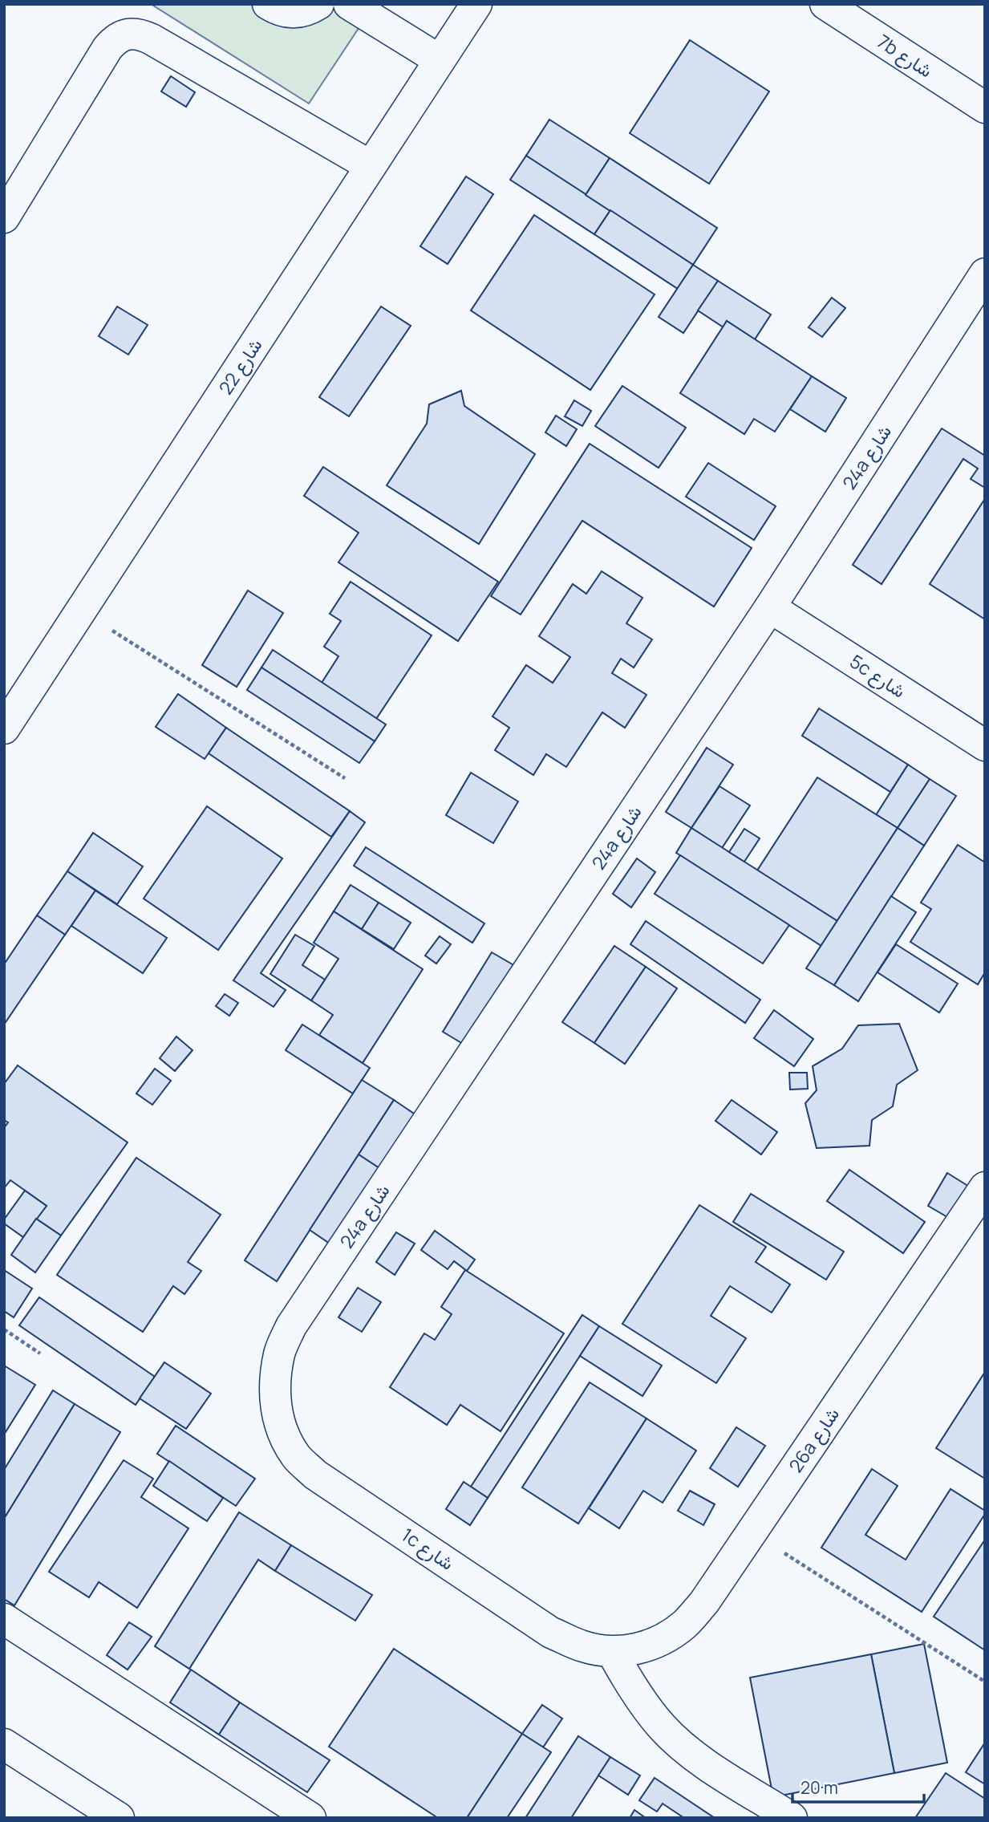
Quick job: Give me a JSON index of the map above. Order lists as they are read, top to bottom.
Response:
{
  "streets": {
    "street": [
      "7b شارع",
      "شارع 22",
      "24a شارع",
      "5c شارع",
      "26a شارع",
      "1c شارع"
    ]
  },
  "crossings": [
    ["24a شارع", "5c شارع"],
    ["24a شارع", "1c شارع"],
    ["26a شارع", "1c شارع"]
  ],
  "scale_bar": "20 m"
}
